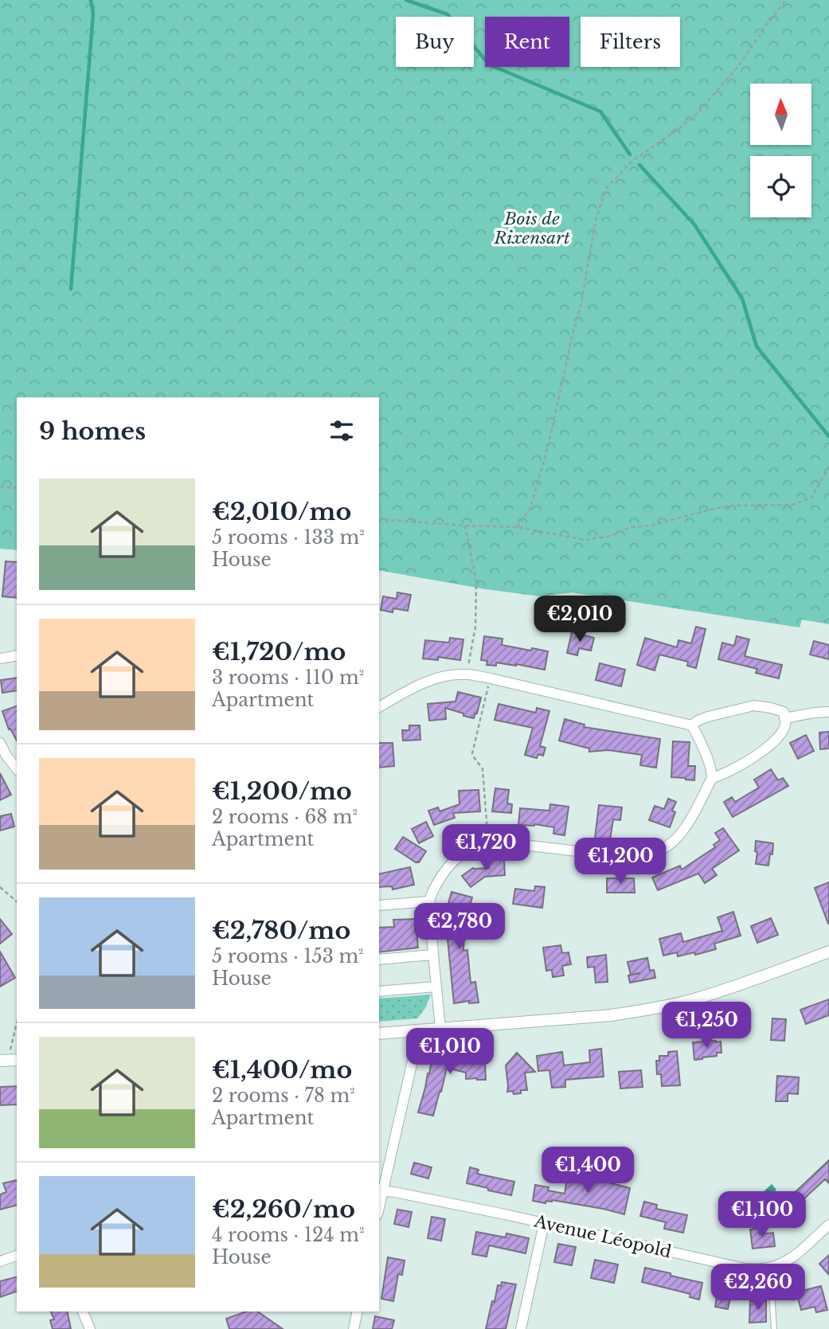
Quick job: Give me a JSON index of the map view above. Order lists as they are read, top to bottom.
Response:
{
  "streets": {
    "street": ["Avenue Léopold"]
  },
  "parks": ["Bois de Rixensart"],
  "north": "top",
  "page": {
    "chip": ["Buy", "Rent", "Filters"],
    "heading": "9 homes",
    "list": [
      {
        "name": "€2,010/mo",
        "note": "5 rooms · 133 m² · House"
      },
      {
        "name": "€1,720/mo",
        "note": "3 rooms · 110 m² · Apartment"
      },
      {
        "name": "€1,200/mo",
        "note": "2 rooms · 68 m² · Apartment"
      },
      {
        "name": "€2,780/mo",
        "note": "5 rooms · 153 m² · House"
      },
      {
        "name": "€1,400/mo",
        "note": "2 rooms · 78 m² · Apartment"
      },
      {
        "name": "€2,260/mo",
        "note": "4 rooms · 124 m² · House"
      }
    ],
    "price": [
      "€2,010",
      "€1,720",
      "€1,200",
      "€2,780",
      "€1,250",
      "€1,010",
      "€1,400",
      "€1,100",
      "€2,260"
    ]
  }
}
